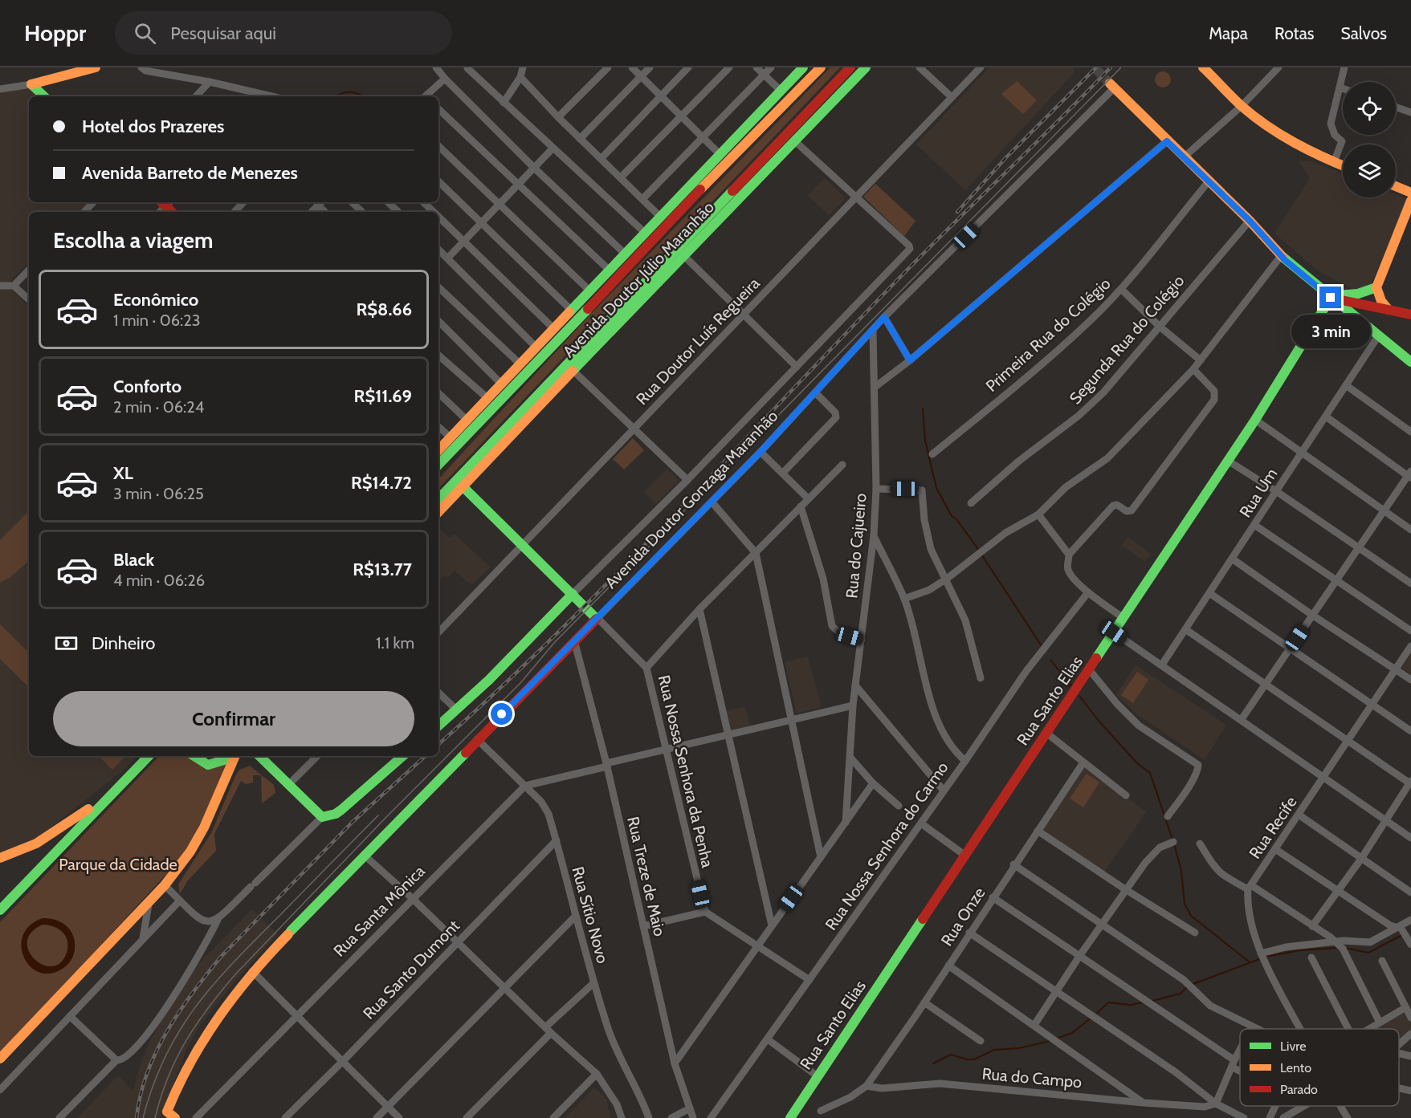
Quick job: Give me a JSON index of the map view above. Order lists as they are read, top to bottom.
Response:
{
  "streets": {
    "main road": ["Avenida Doutor Júlio Maranhão", "Avenida Doutor Gonzaga Maranhão", "Rua Santo Elias"],
    "street": [
      "Primeira Rua do Colégio",
      "Segunda Rua do Colégio",
      "Rua Doutor Luís Regueira",
      "Rua Um",
      "Rua do Cajueiro",
      "Rua Nossa Senhora da Penha",
      "Rua Recife",
      "Rua Nossa Senhora do Carmo",
      "Rua Treze de Maio",
      "Rua Santa Mônica",
      "Rua Sítio Novo",
      "Rua Onze",
      "Rua Santo Dumont",
      "Rua do Campo"
    ]
  },
  "crossings": [
    ["Rua Doutor Luís Regueira", "Avenida Doutor Gonzaga Maranhão"],
    ["Avenida Doutor Gonzaga Maranhão", "Rua do Cajueiro"],
    ["Avenida Doutor Gonzaga Maranhão", "Rua Nossa Senhora da Penha"],
    ["Avenida Doutor Gonzaga Maranhão", "Rua Treze de Maio"],
    ["Avenida Doutor Gonzaga Maranhão", "Rua Sítio Novo"],
    ["Rua Santa Mônica", "Rua Sítio Novo"],
    ["Rua Sítio Novo", "Rua Santo Dumont"],
    ["Rua Onze", "Rua do Campo"]
  ],
  "parks": ["Parque da Cidade"],
  "legend": ["Livre", "Lento", "Parado"],
  "page": {
    "header": "Hoppr",
    "search": "Pesquisar aqui",
    "nav": ["Mapa", "Rotas", "Salvos"],
    "banner": ["Hotel dos Prazeres", "Avenida Barreto de Menezes"],
    "heading": "Escolha a viagem",
    "list": [
      {
        "name": "Econômico",
        "note": "1 min · 06:23",
        "value": "R$8.66"
      },
      {
        "name": "Conforto",
        "note": "2 min · 06:24",
        "value": "R$11.69"
      },
      {
        "name": "XL",
        "note": "3 min · 06:25",
        "value": "R$14.72"
      },
      {
        "name": "Black",
        "note": "4 min · 06:26",
        "value": "R$13.77"
      }
    ],
    "bubble": "3 min",
    "pay": ["Dinheiro", "1.1 km"],
    "buttons": "Confirmar"
  }
}
